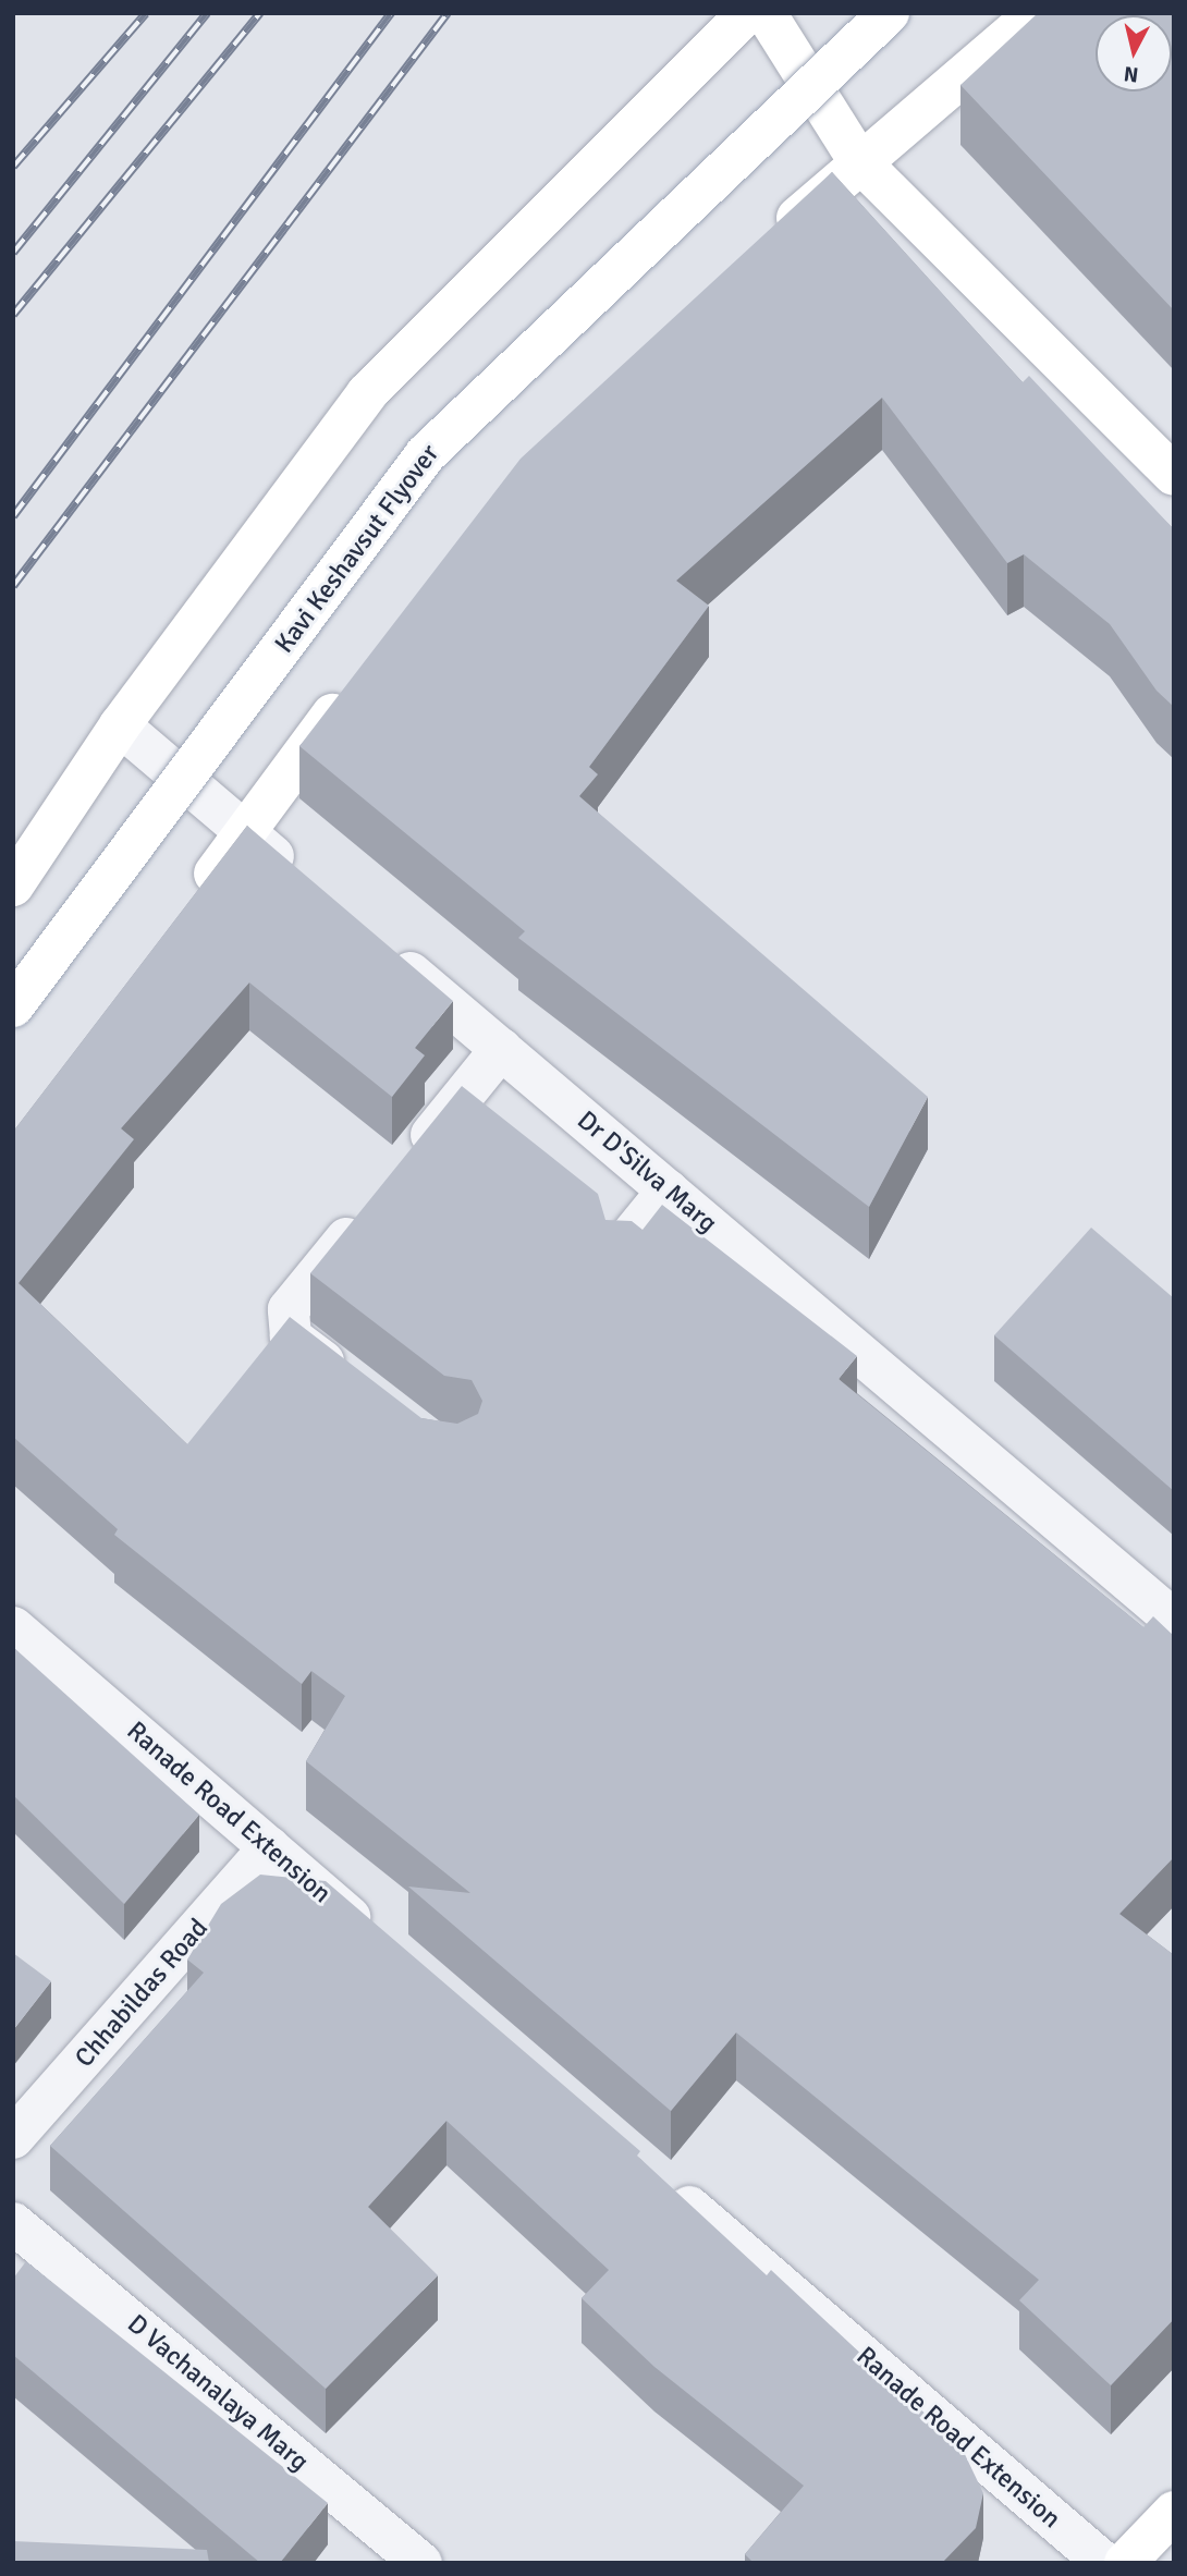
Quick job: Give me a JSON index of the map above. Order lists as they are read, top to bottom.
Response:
{
  "streets": {
    "main road": ["Kavi Keshavsut Flyover"],
    "street": [
      "Dr D'Silva Marg",
      "Ranade Road Extension",
      "Chhabildas Road",
      "D Vachanalaya Marg"
    ]
  },
  "crossings": [
    ["Ranade Road Extension", "Chhabildas Road"]
  ],
  "north": "bottom"
}
